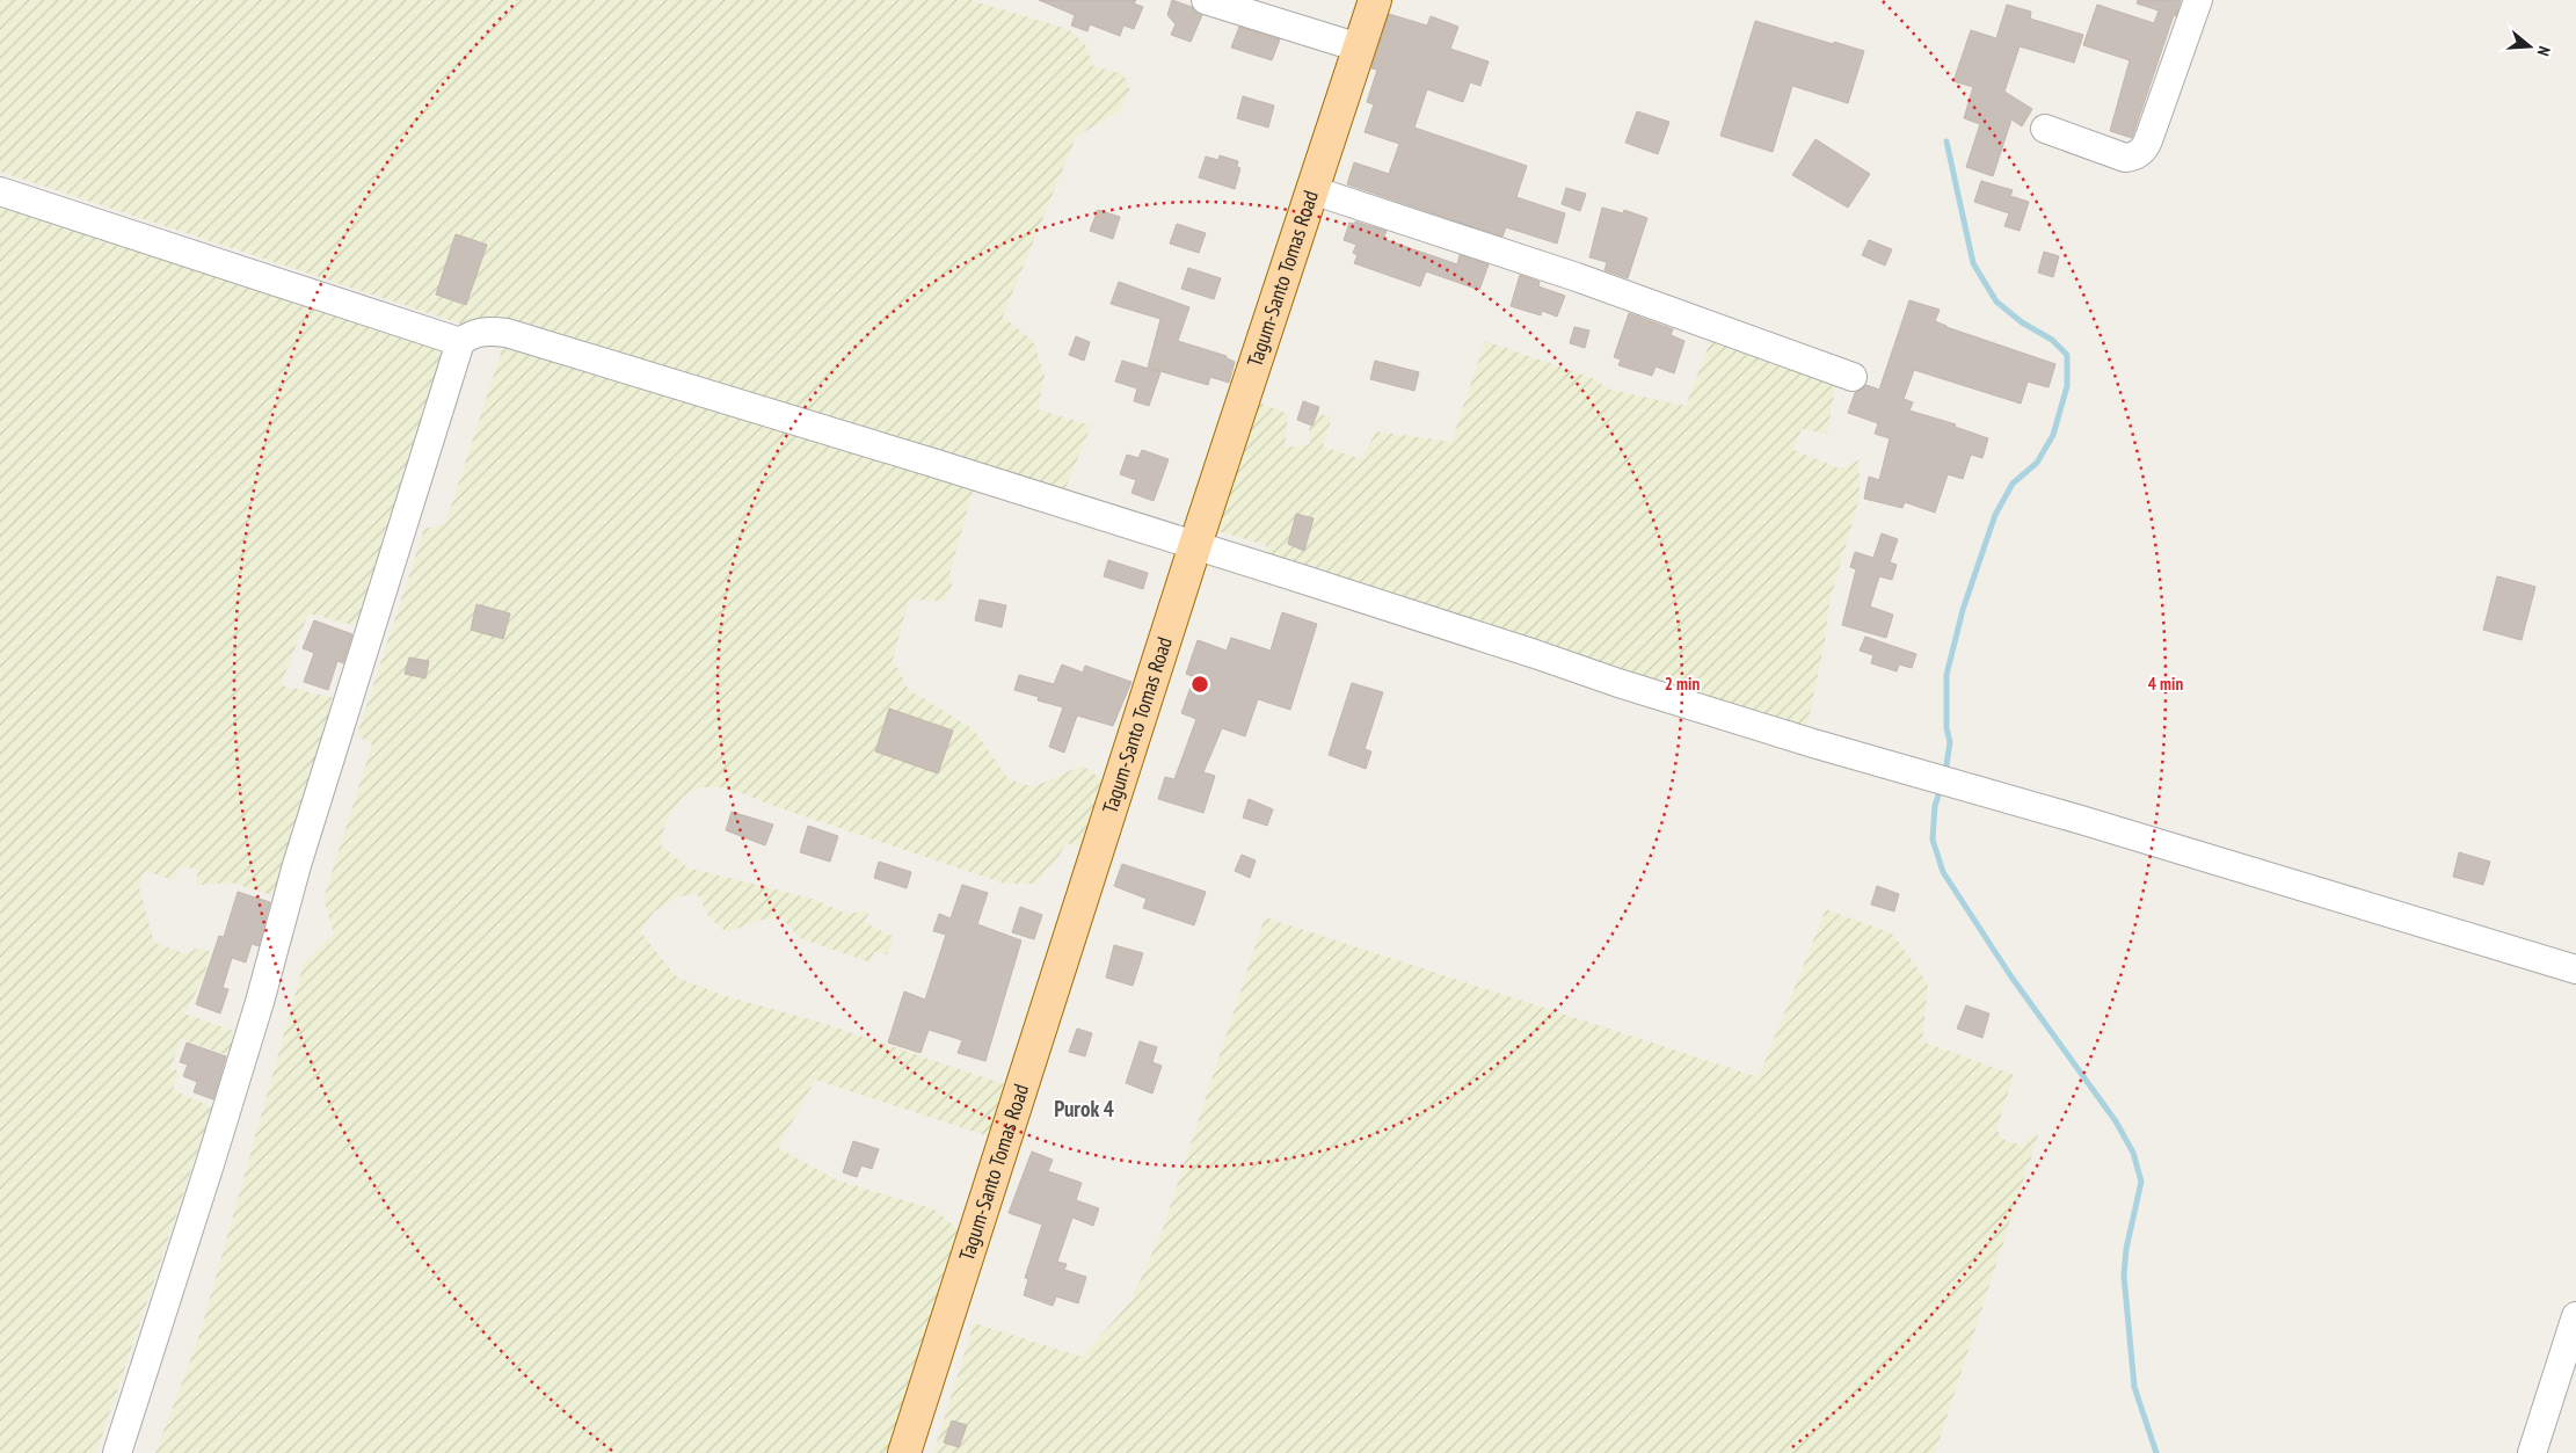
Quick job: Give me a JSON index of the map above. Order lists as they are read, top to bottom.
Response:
{
  "streets": {
    "main road": ["Tagum-Santo Tomas Road"]
  },
  "districts": ["Purok 4"],
  "north": "right",
  "rings": ["2 min", "4 min"]
}
